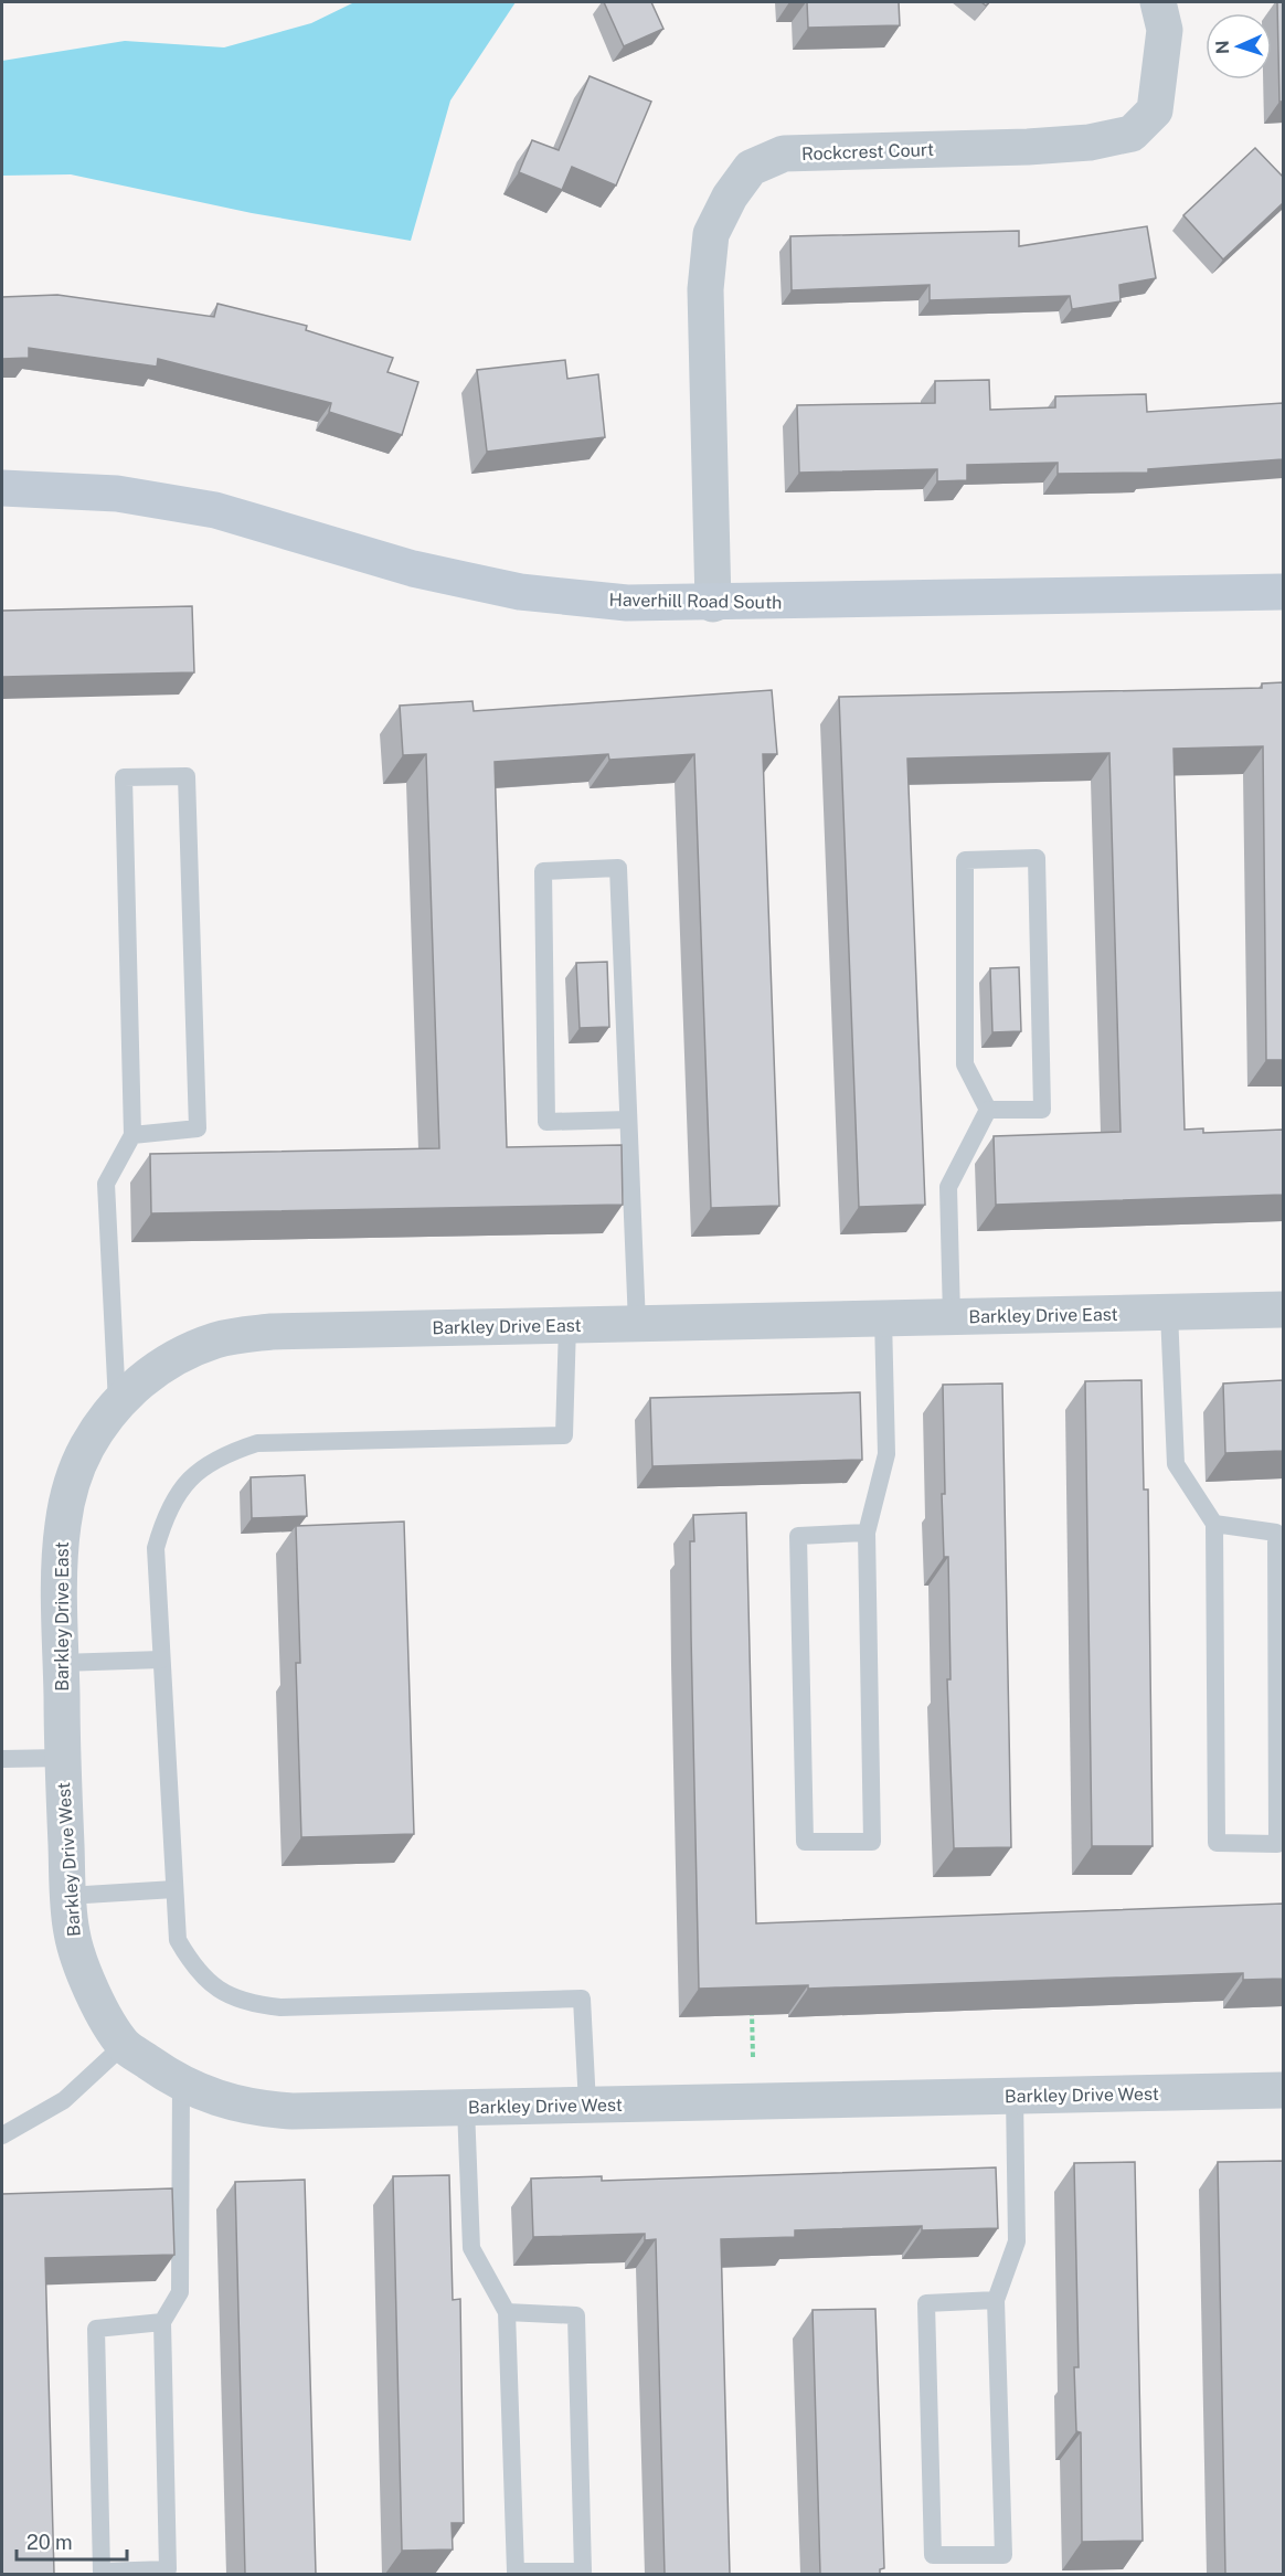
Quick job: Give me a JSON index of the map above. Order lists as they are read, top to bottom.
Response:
{
  "streets": {
    "street": [
      "Rockcrest Court",
      "Haverhill Road South",
      "Barkley Drive East",
      "Barkley Drive West"
    ]
  },
  "crossings": [
    ["Rockcrest Court", "Haverhill Road South"],
    ["Barkley Drive East", "Barkley Drive West"]
  ],
  "scale_bar": "20 m",
  "north": "left"
}
